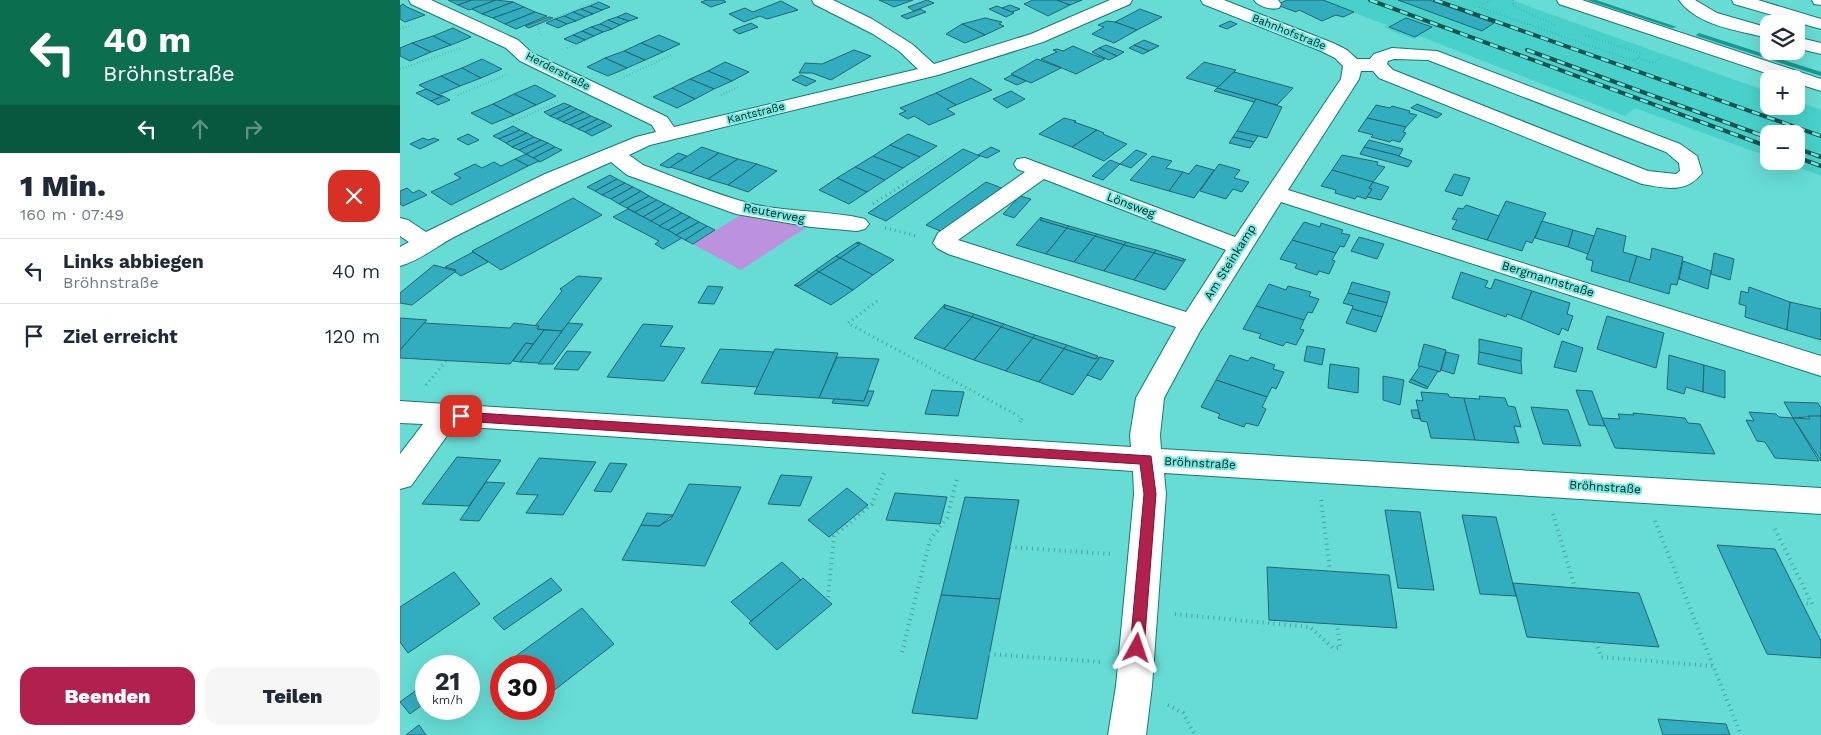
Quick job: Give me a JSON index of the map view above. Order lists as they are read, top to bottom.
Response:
{
  "streets": {
    "street": [
      "Bahnhofstraße",
      "Herderstraße",
      "Kantstraße",
      "Lönsweg",
      "Reuterweg",
      "Am Steinkamp",
      "Bergmannstraße",
      "Bröhnstraße"
    ]
  },
  "crossings": [
    ["Bahnhofstraße", "Am Steinkamp"],
    ["Herderstraße", "Kantstraße"],
    ["Kantstraße", "Reuterweg"],
    ["Lönsweg", "Am Steinkamp"],
    ["Am Steinkamp", "Bergmannstraße"],
    ["Am Steinkamp", "Bröhnstraße"]
  ],
  "page": {
    "turn": ["40 m", "Bröhnstraße"],
    "map_buttons": ["+", "−"],
    "heading": ["1 Min.", "160 m · 07:49"],
    "list": [
      {
        "name": "Links abbiegen",
        "note": "Bröhnstraße",
        "value": "40 m"
      },
      {
        "name": "Ziel erreicht",
        "value": "120 m"
      }
    ],
    "speed": "21 km/h",
    "limit": "30",
    "buttons": ["Beenden", "Teilen"]
  }
}
